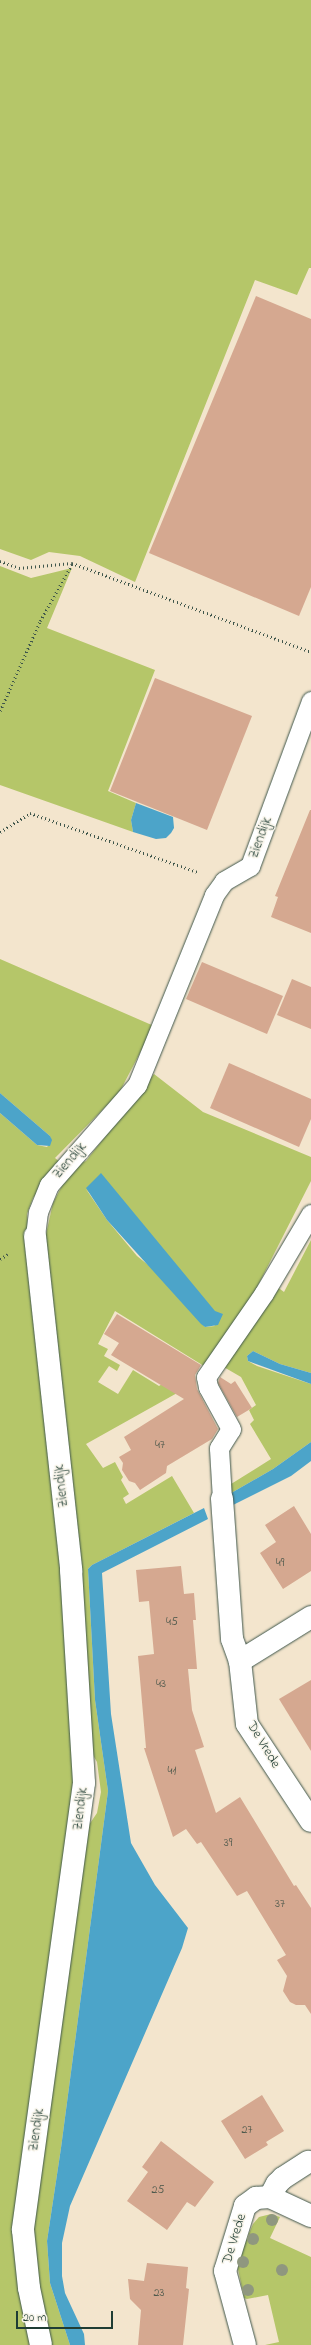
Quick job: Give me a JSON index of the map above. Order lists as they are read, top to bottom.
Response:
{
  "streets": {
    "street": ["Ziendijk", "De Vrede"]
  },
  "house_numbers": [
    "47",
    "49",
    "45",
    "43",
    "41",
    "39",
    "37",
    "27",
    "25",
    "23"
  ],
  "scale_bar": "20 m"
}
